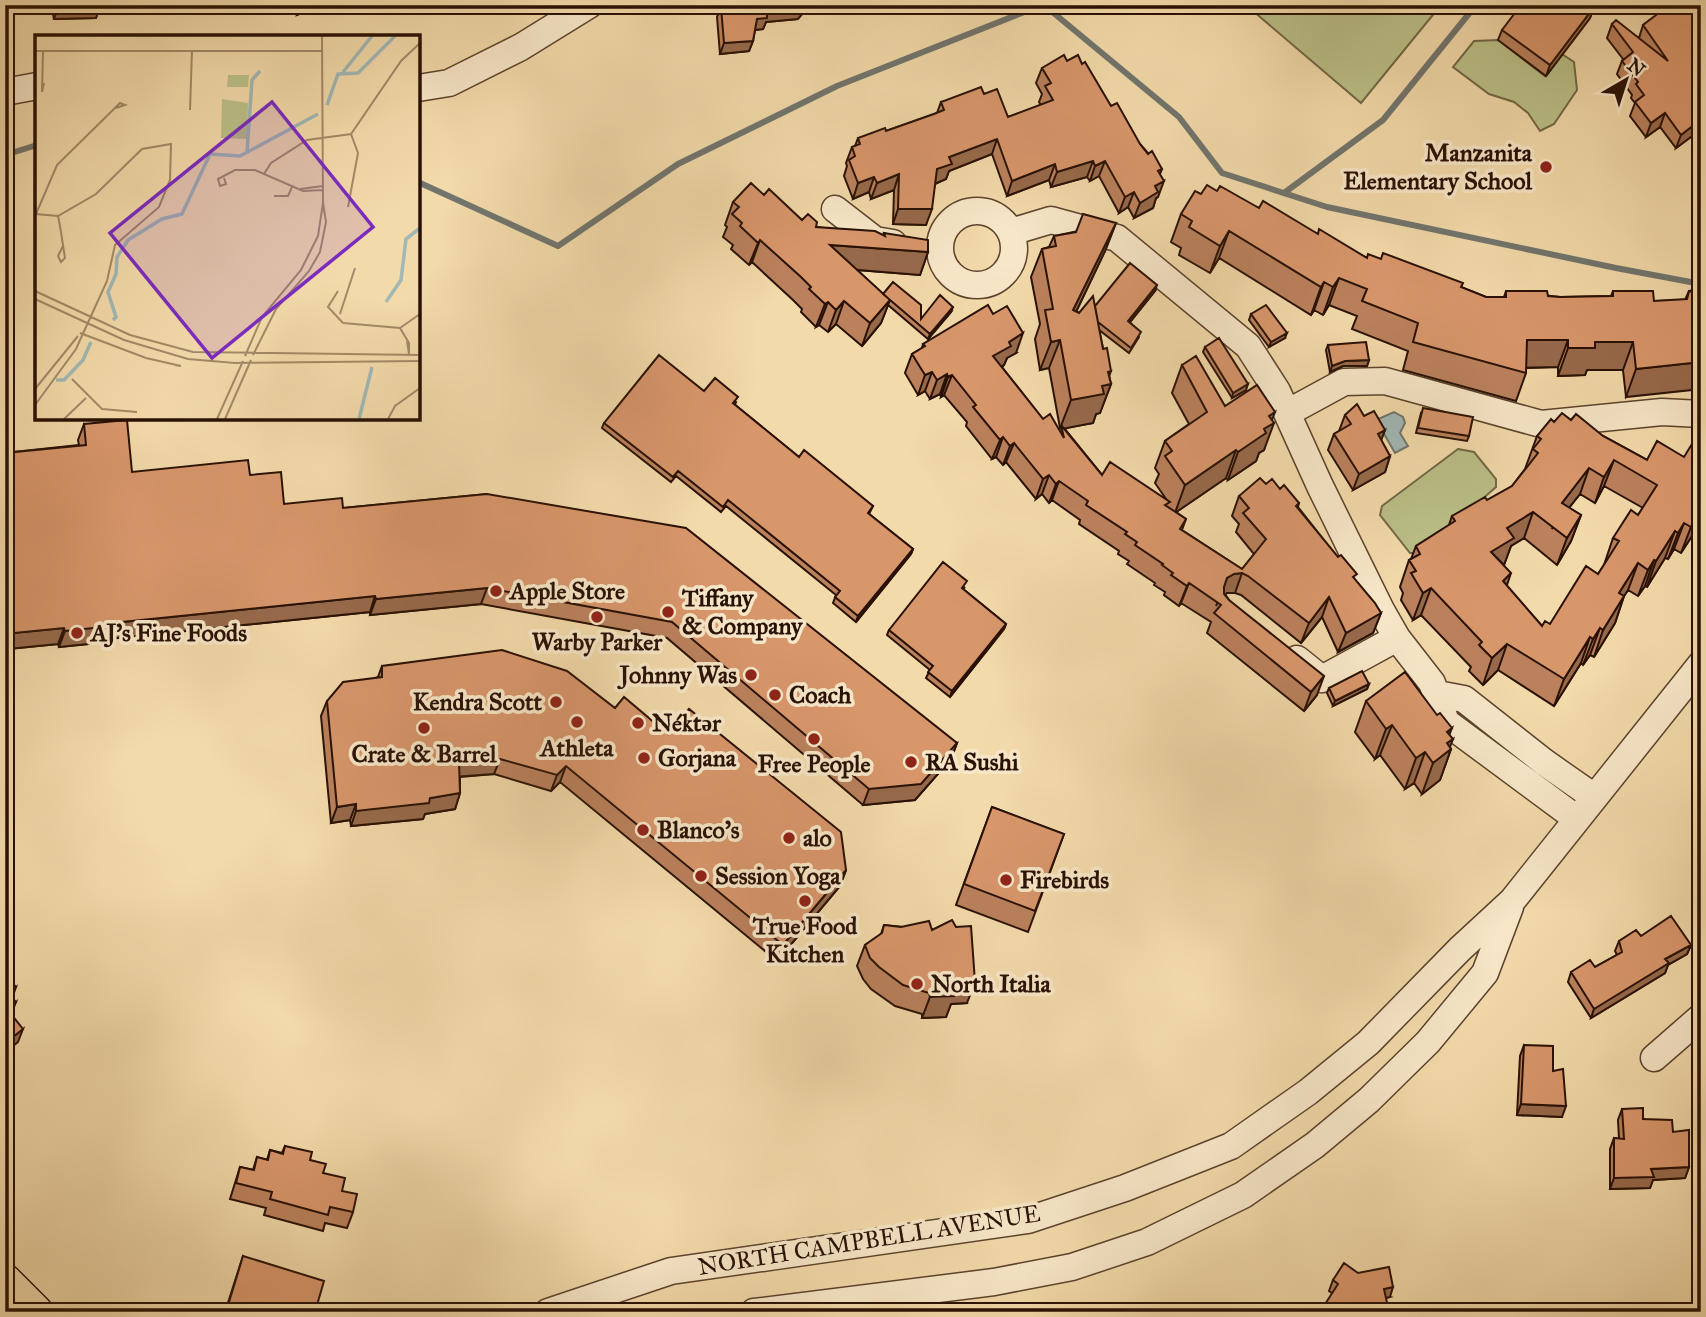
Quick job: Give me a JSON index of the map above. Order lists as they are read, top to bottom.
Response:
{
  "streets": {
    "street": ["NORTH CAMPBELL AVENUE"]
  },
  "places": [
    "Manzanita Elementary School",
    "Apple Store",
    "Tiffany & Company",
    "Warby Parker",
    "AJ's Fine Foods",
    "Johnny Was",
    "Coach",
    "Kendra Scott",
    "Athleta",
    "Néktər",
    "Crate & Barrel",
    "Free People",
    "Gorjana",
    "RA Sushi",
    "Blanco's",
    "alo",
    "Session Yoga",
    "Firebirds",
    "True Food Kitchen",
    "North Italia"
  ],
  "north": "top right"
}
